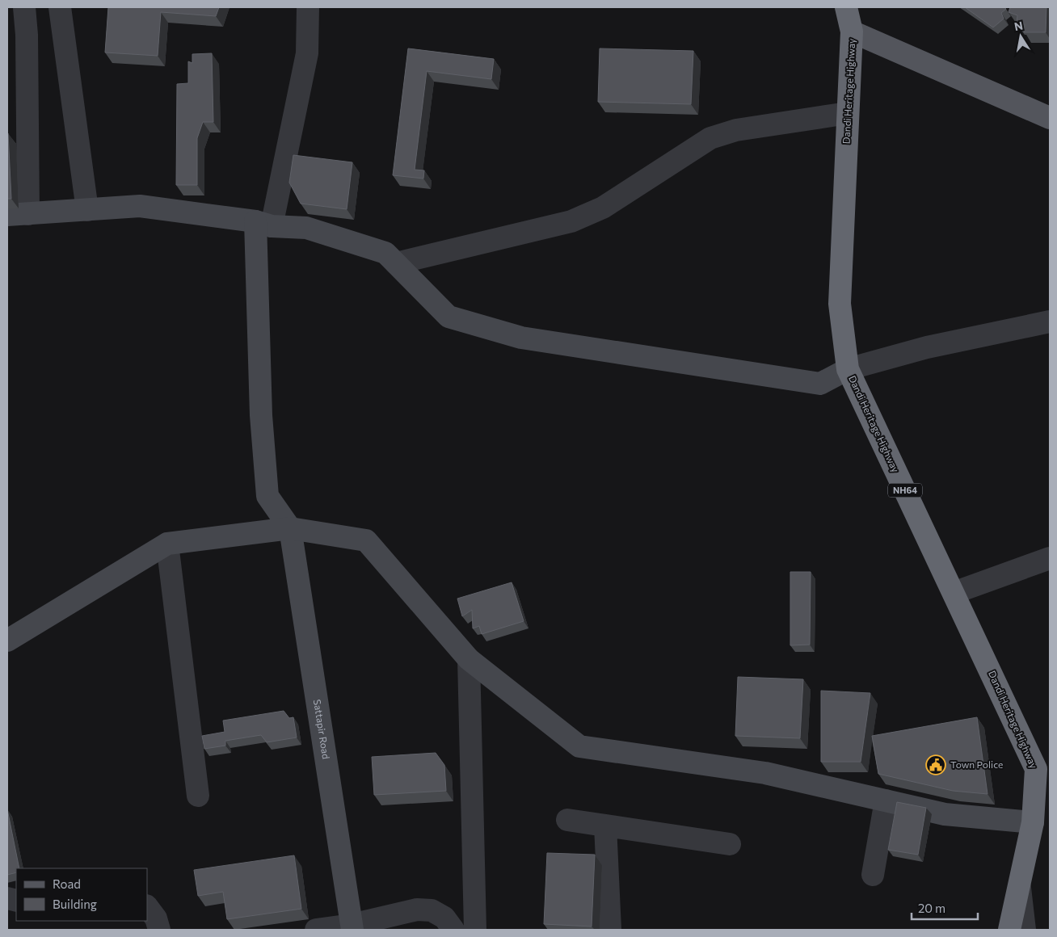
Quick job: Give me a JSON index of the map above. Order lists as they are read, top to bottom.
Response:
{
  "streets": {
    "highway": ["Dandi Heritage Highway", "NH64"],
    "street": ["Sattapir Road"]
  },
  "places": {
    "public building": ["Town Police"]
  },
  "legend": ["Road", "Building"],
  "scale_bar": "20 m",
  "north": "top"
}
